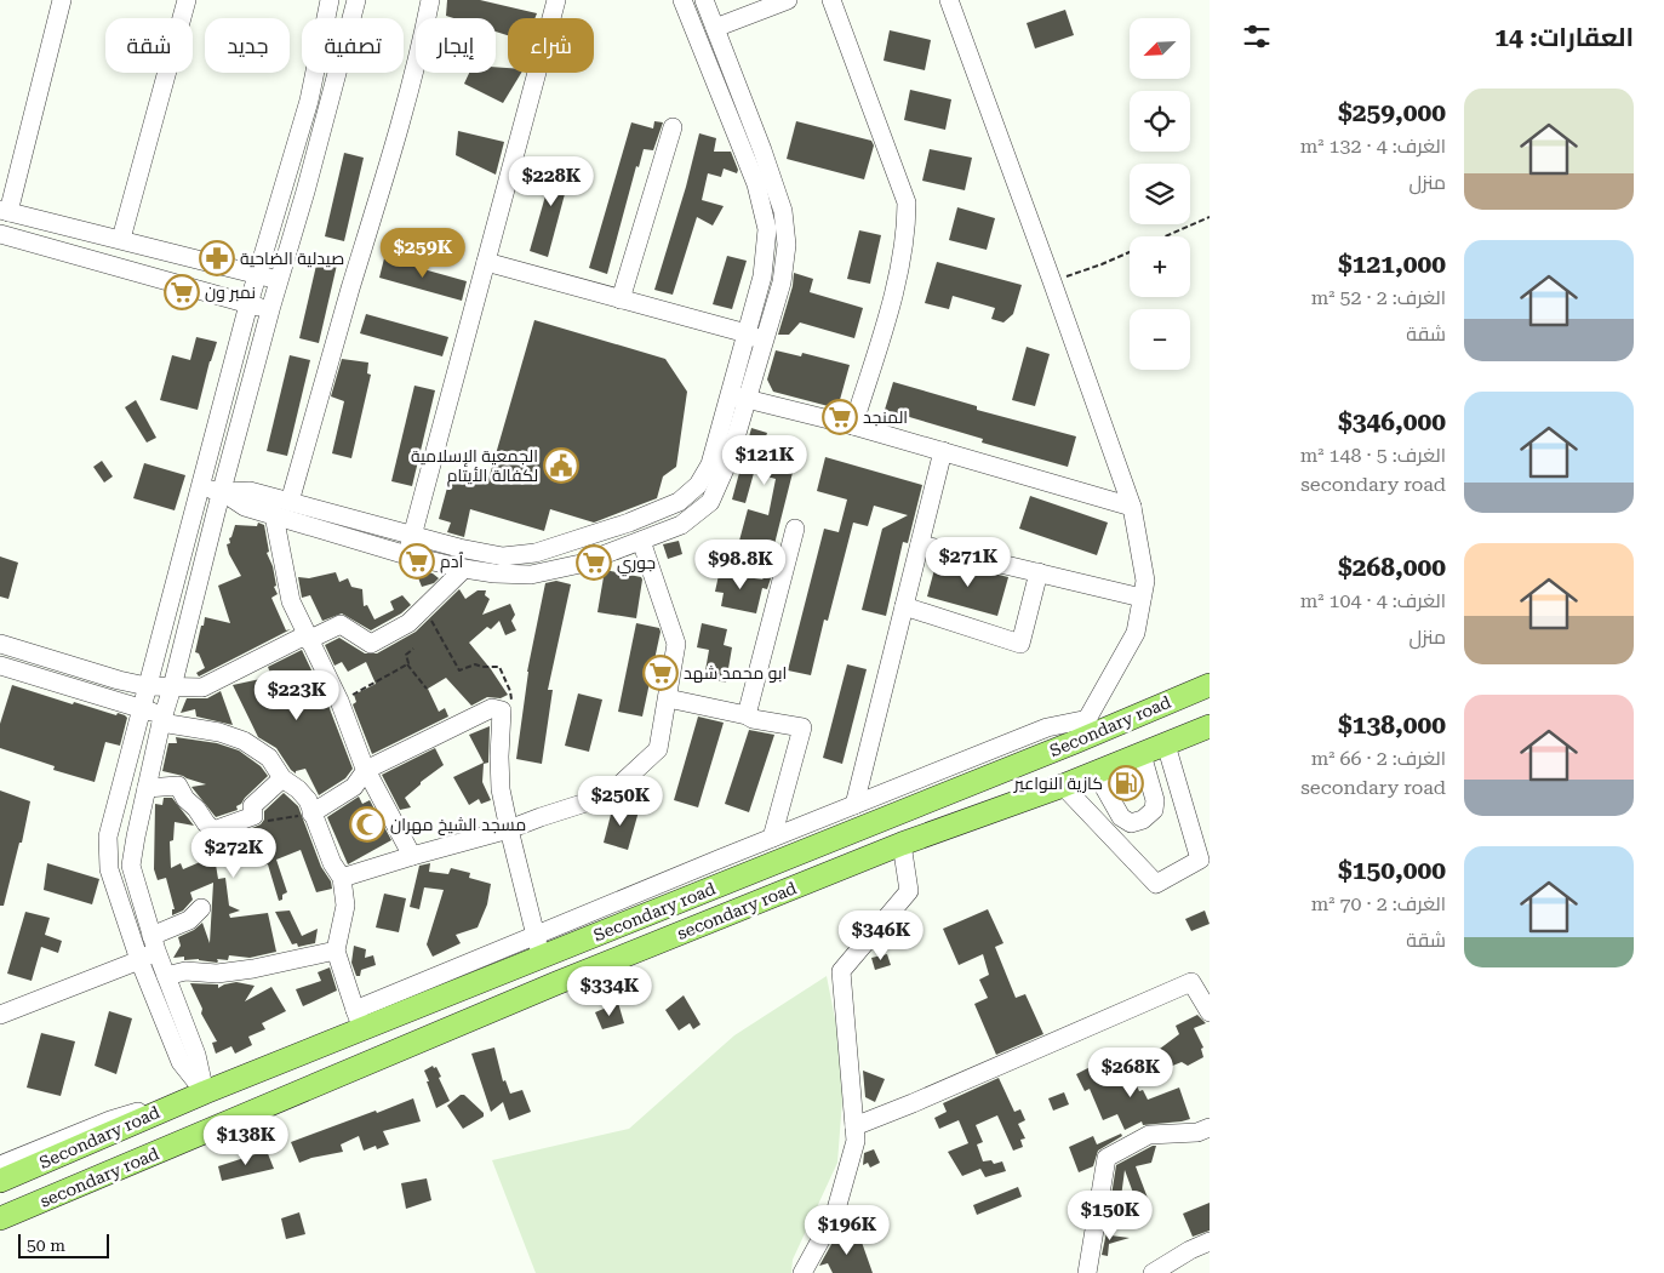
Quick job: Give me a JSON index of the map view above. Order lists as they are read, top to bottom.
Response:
{
  "streets": {
    "main road": ["Secondary road", "secondary road"]
  },
  "places": {
    "pharmacy": ["صيدلية الضاحية"],
    "supermarket": [
      "نمبر ون",
      "المنجد",
      "ٱدم",
      "جوري",
      "ابو محمد شهد"
    ],
    "public building": ["الجمعية الإسلامية لكفالة الأيتام"],
    "fuel station": ["كازية النواعير"],
    "mosque": ["مسجد الشيخ مهران"]
  },
  "scale_bar": "50 m",
  "north": "bottom left",
  "page": {
    "heading": "العقارات: 14",
    "map_buttons": ["+", "−"],
    "chip": [
      "شراء",
      "إيجار",
      "تصفية",
      "جديد",
      "شقة"
    ],
    "list": [
      {
        "name": "$259,000",
        "note": "الغرف: 4 · 132 m² · منزل"
      },
      {
        "name": "$121,000",
        "note": "الغرف: 2 · 52 m² · شقة"
      },
      {
        "name": "$346,000",
        "note": "الغرف: 5 · 148 m² · secondary road"
      },
      {
        "name": "$268,000",
        "note": "الغرف: 4 · 104 m² · منزل"
      },
      {
        "name": "$138,000",
        "note": "الغرف: 2 · 66 m² · secondary road"
      },
      {
        "name": "$150,000",
        "note": "الغرف: 2 · 70 m² · شقة"
      }
    ],
    "price": [
      "$228K",
      "$259K",
      "$121K",
      "$271K",
      "$98.8K",
      "$223K",
      "$250K",
      "$272K",
      "$346K",
      "$334K",
      "$268K",
      "$138K",
      "$150K",
      "$196K"
    ],
    "scale": "50 m"
  }
}
